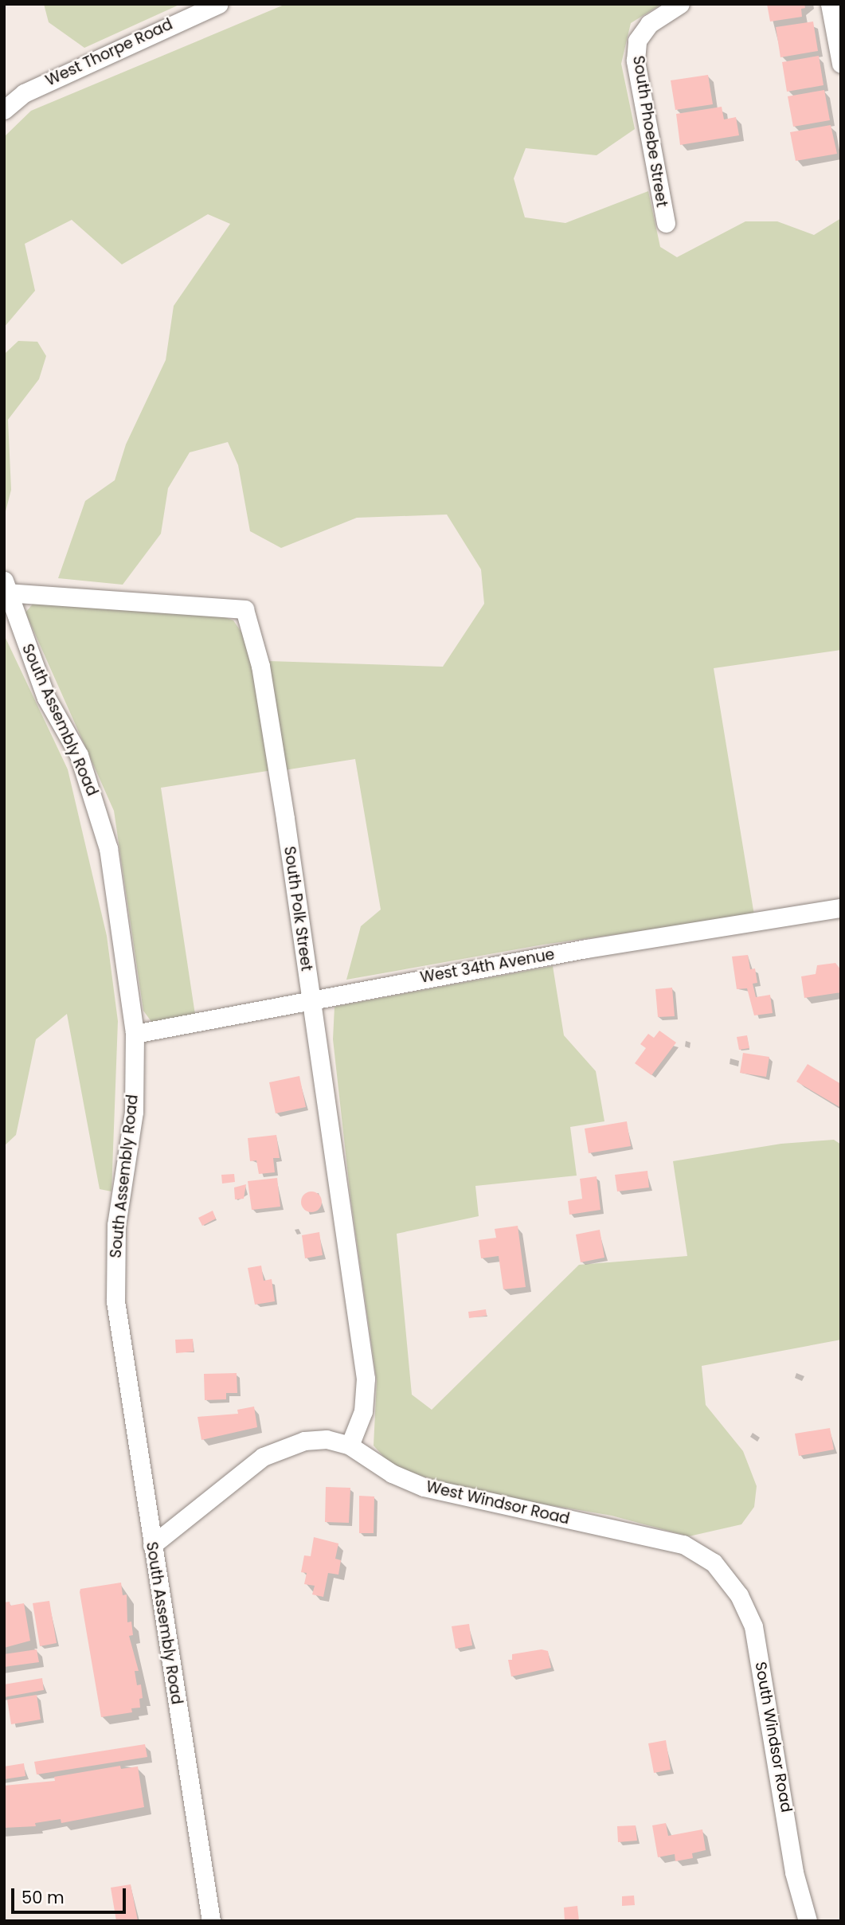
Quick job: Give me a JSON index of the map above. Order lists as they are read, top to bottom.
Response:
{
  "streets": {
    "street": [
      "West Thorpe Road",
      "South Phoebe Street",
      "South Assembly Road",
      "South Polk Street",
      "West 34th Avenue",
      "West Windsor Road",
      "South Windsor Road"
    ]
  },
  "crossings": [
    ["South Assembly Road", "South Polk Street"],
    ["South Assembly Road", "West 34th Avenue"],
    ["South Assembly Road", "West Windsor Road"],
    ["South Polk Street", "West 34th Avenue"],
    ["South Polk Street", "West Windsor Road"],
    ["West Windsor Road", "South Windsor Road"]
  ],
  "scale_bar": "50 m"
}
